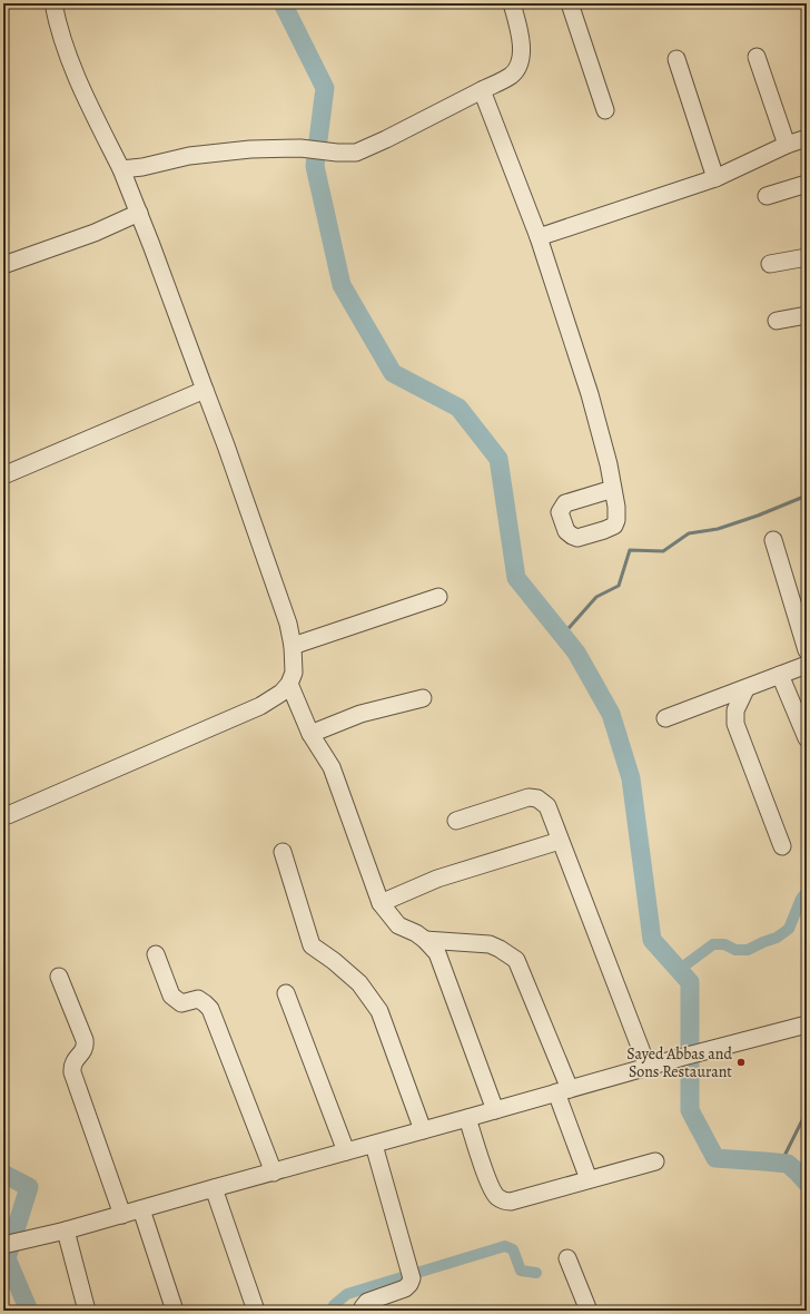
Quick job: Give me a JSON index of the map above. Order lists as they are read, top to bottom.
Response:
{
  "places": ["Sayed Abbas and Sons Restaurant"]
}
